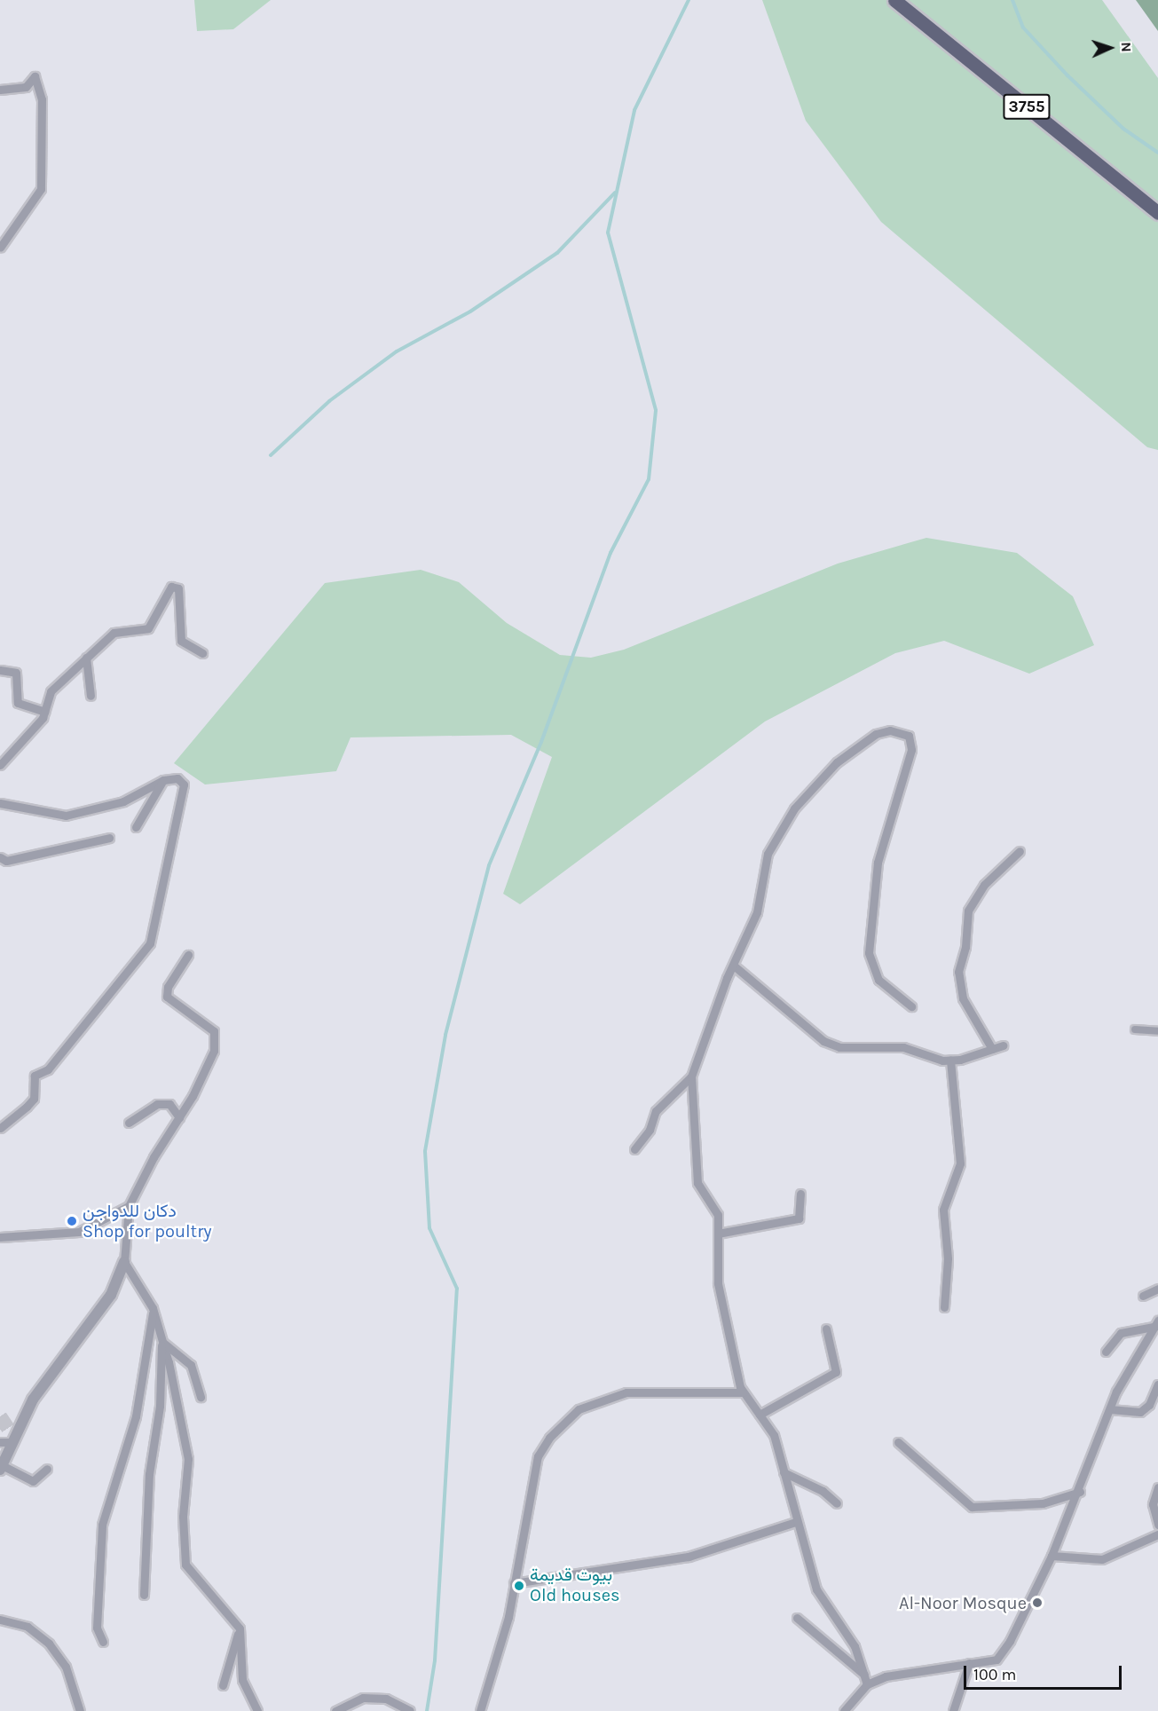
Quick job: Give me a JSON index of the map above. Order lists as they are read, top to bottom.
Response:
{
  "streets": {
    "main road": ["3755"]
  },
  "places": ["دكان للدواجن Shop for poultry", "بيوت قديمة Old houses", "Al-Noor Mosque"],
  "scale_bar": "100 m",
  "north": "right"
}
